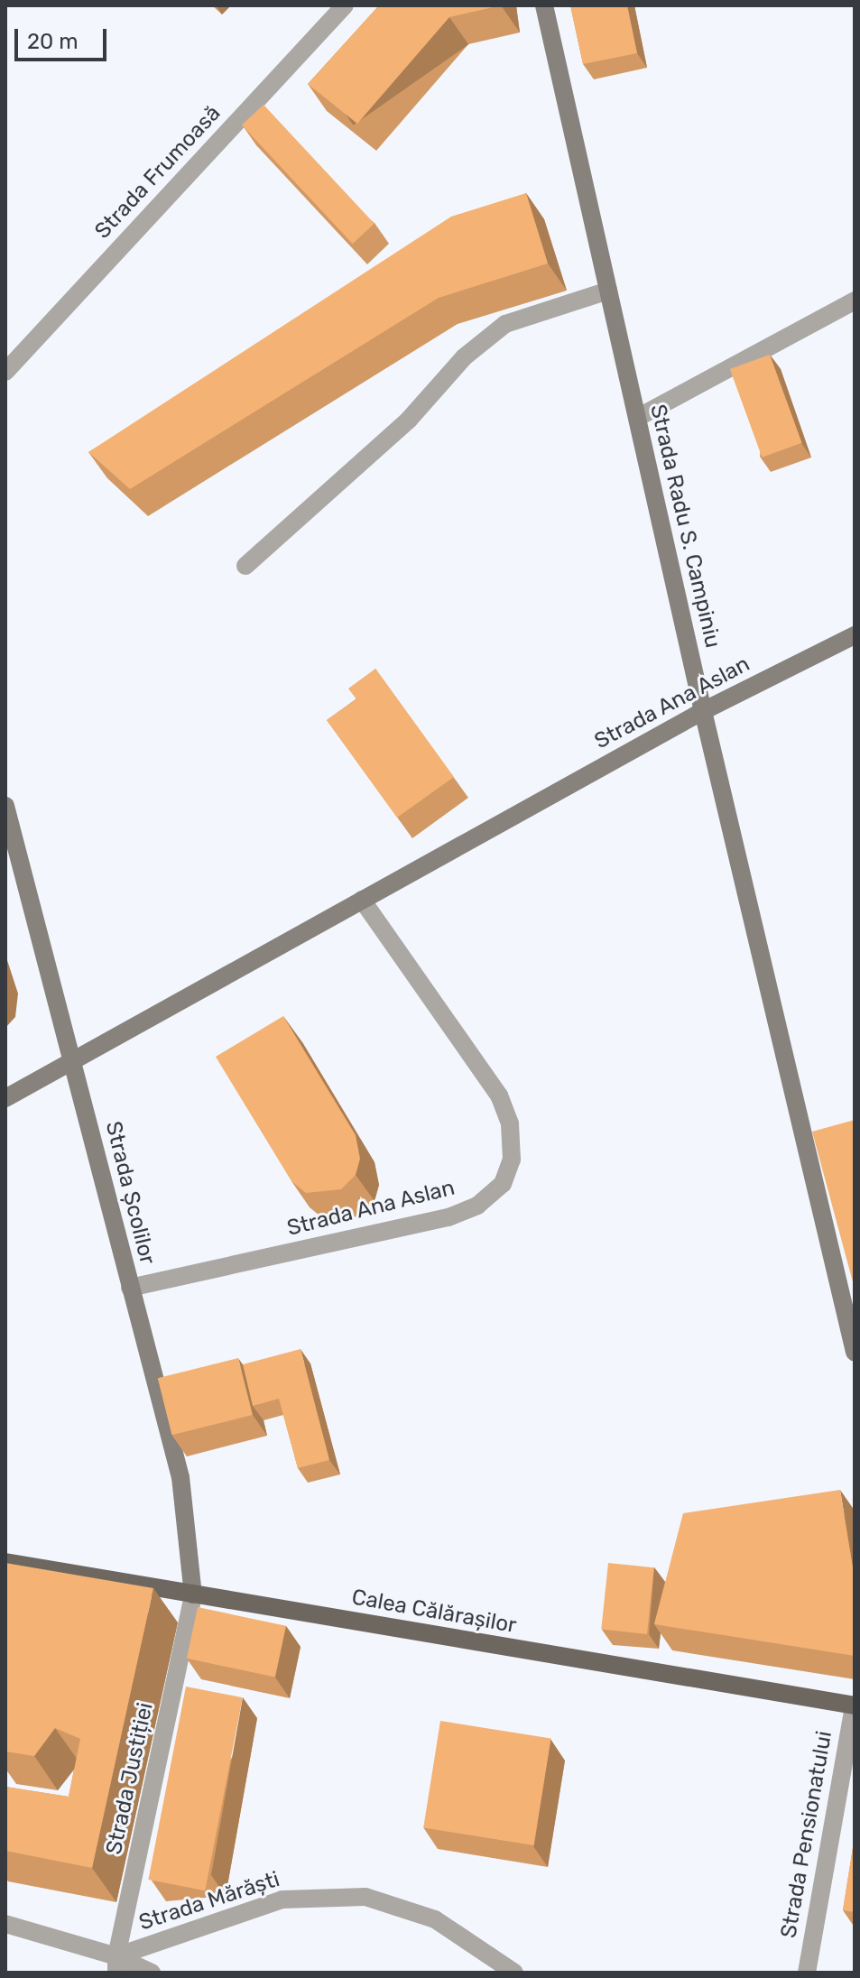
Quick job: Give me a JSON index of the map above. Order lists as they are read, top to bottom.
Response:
{
  "streets": {
    "main road": [
      "Strada Radu S. Campiniu",
      "Strada Ana Aslan",
      "Strada Școlilor",
      "Calea Călărașilor"
    ],
    "street": [
      "Strada Frumoasă",
      "Strada Justiției",
      "Strada Pensionatului",
      "Strada Mărăști"
    ]
  },
  "crossings": [
    ["Strada Radu S. Campiniu", "Strada Ana Aslan"],
    ["Strada Ana Aslan", "Strada Școlilor"],
    ["Strada Școlilor", "Calea Călărașilor"],
    ["Strada Școlilor", "Strada Justiției"],
    ["Calea Călărașilor", "Strada Justiției"],
    ["Calea Călărașilor", "Strada Pensionatului"],
    ["Strada Justiției", "Strada Mărăști"]
  ],
  "scale_bar": "20 m"
}
